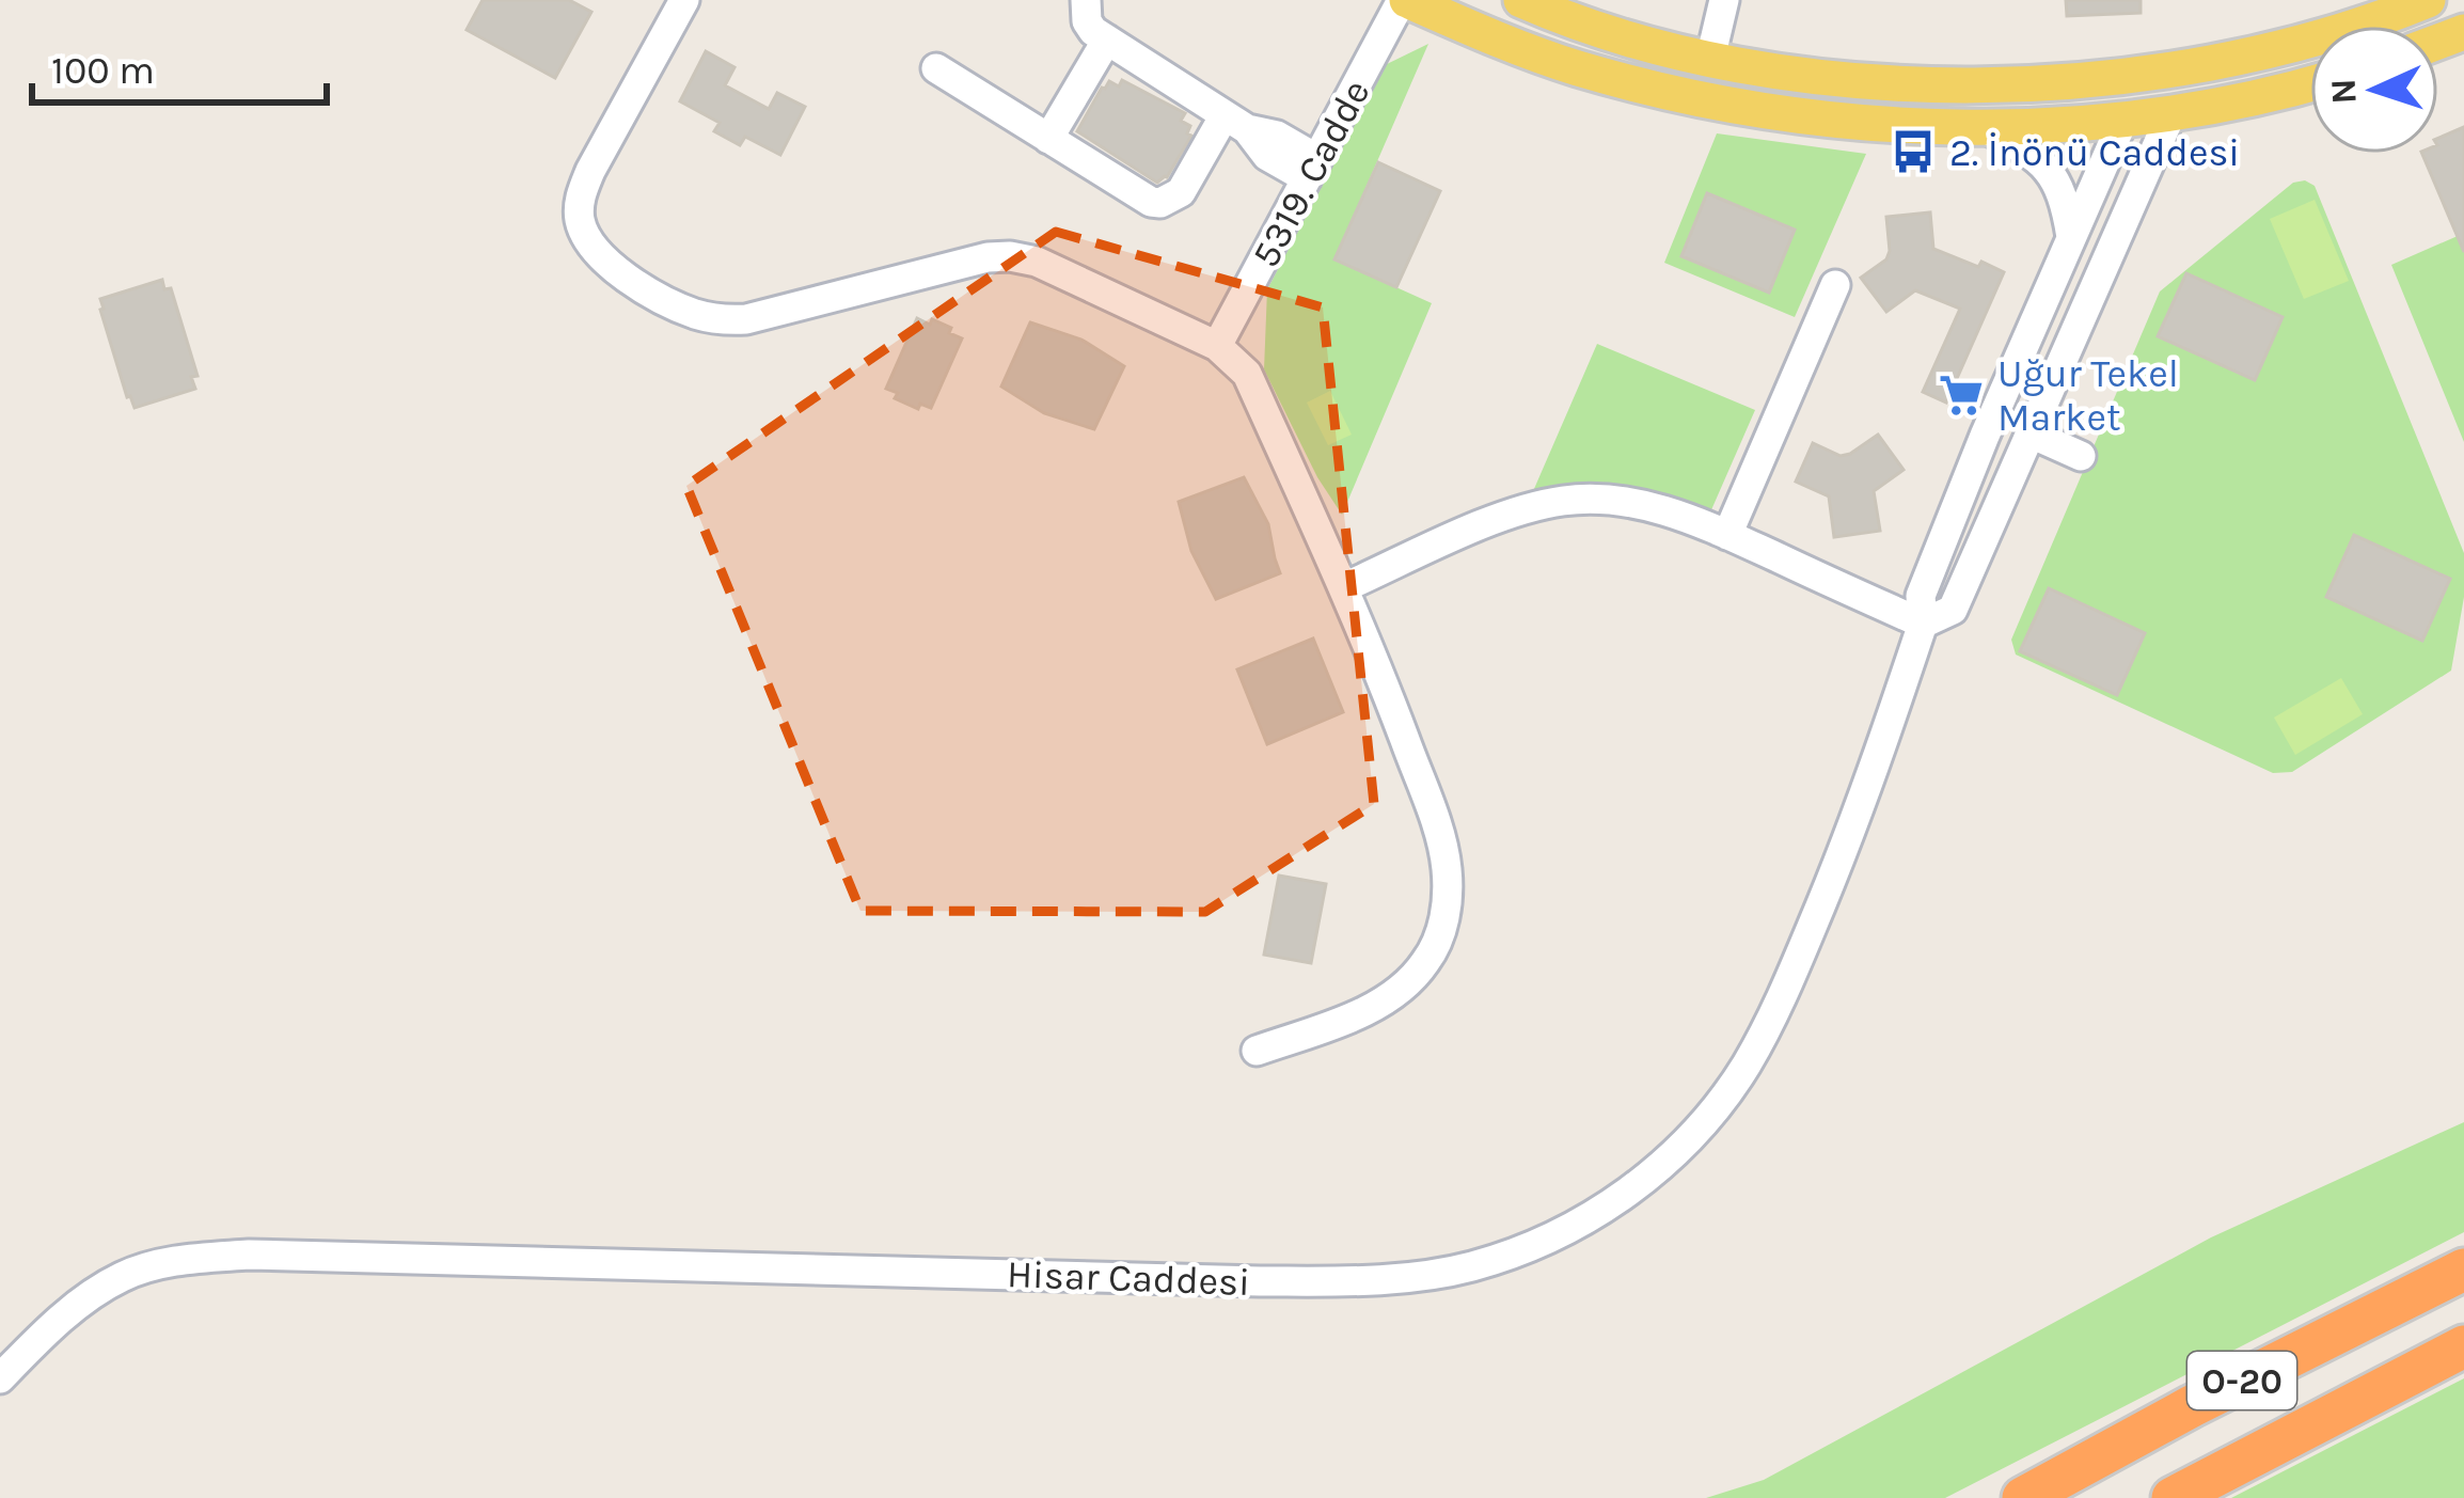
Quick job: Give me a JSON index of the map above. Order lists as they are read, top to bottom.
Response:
{
  "streets": {
    "highway": ["O-20"],
    "street": ["5319. Cadde", "Hisar Caddesi"]
  },
  "places": {
    "bus stop": ["2. İnönü Caddesi"],
    "supermarket": ["Uğur Tekel Market"]
  },
  "scale_bar": "100 m",
  "north": "left"
}
